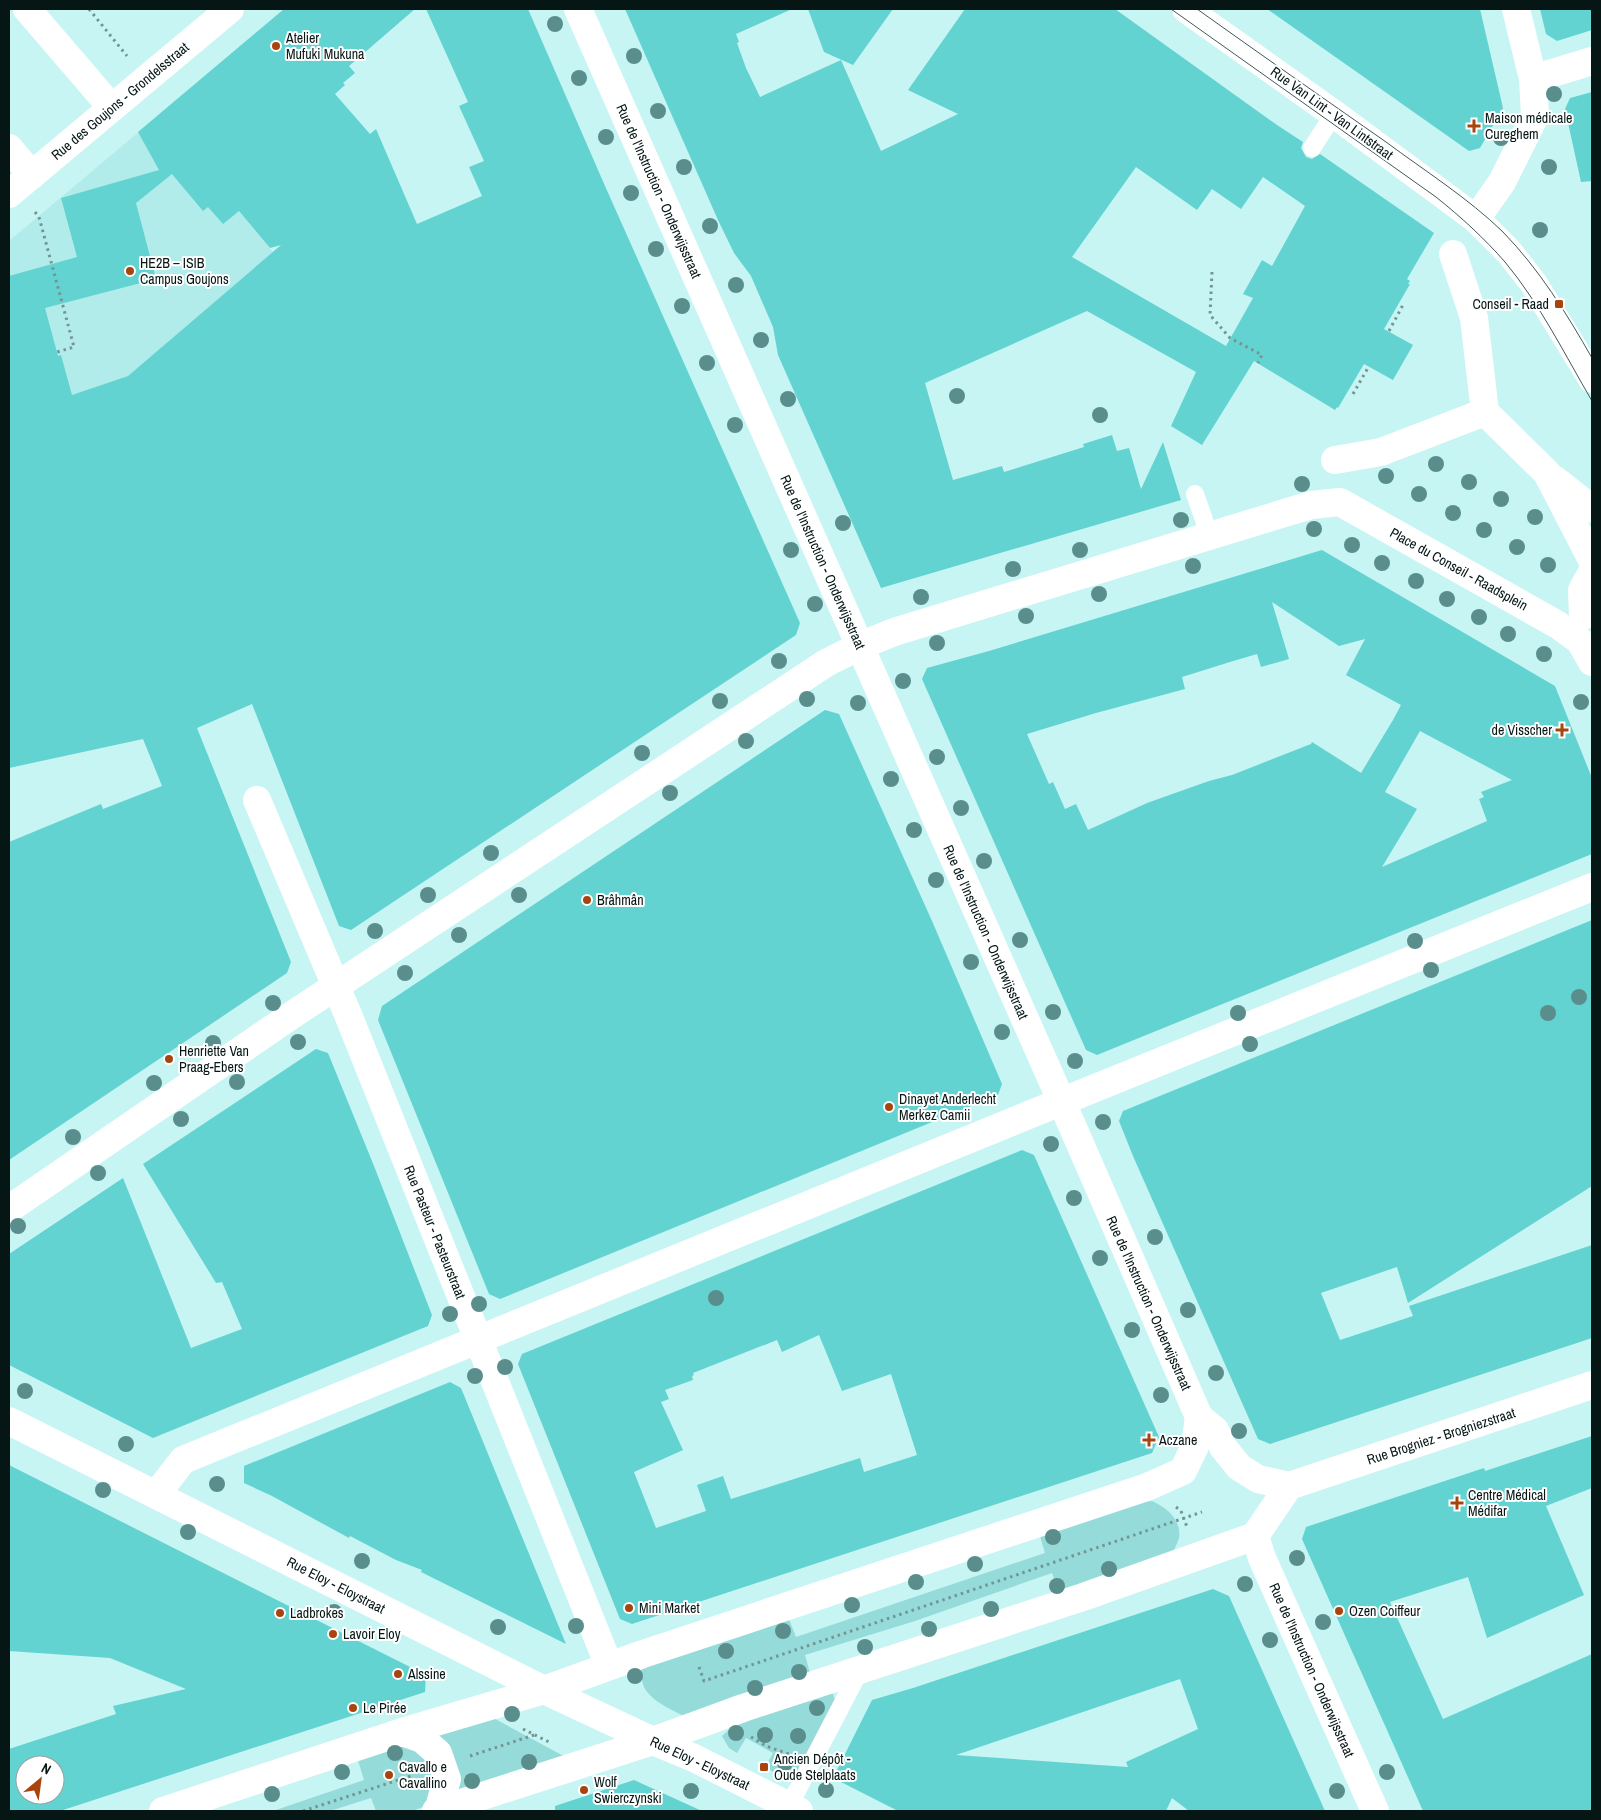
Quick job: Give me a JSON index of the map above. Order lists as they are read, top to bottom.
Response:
{
  "streets": {
    "street": [
      "Rue des Goujons - Grondelsstraat",
      "Rue Van Lint - Van Lintstraat",
      "Rue de l'Instruction - Onderwijsstraat",
      "Place du Conseil - Raadsplein",
      "Rue Pasteur - Pasteurstraat",
      "Rue Brogniez - Brogniezstraat",
      "Rue Eloy - Eloystraat"
    ]
  },
  "crossings": [
    ["Rue de l'Instruction - Onderwijsstraat", "Place du Conseil - Raadsplein"],
    ["Rue de l'Instruction - Onderwijsstraat", "Rue Brogniez - Brogniezstraat"],
    ["Place du Conseil - Raadsplein", "Rue Pasteur - Pasteurstraat"]
  ],
  "places": {
    "other": [
      "Atelier Mufuki Mukuna",
      "HE2B – ISIB Campus Goujons",
      "Brâhmân",
      "Henriette Van Praag-Ebers",
      "Dinayet Anderlecht Merkez Camii",
      "Mini Market",
      "Ozen Coiffeur",
      "Ladbrokes",
      "Lavoir Eloy",
      "Alssine",
      "Le Pirée",
      "Cavallo e Cavallino",
      "Wolf Swierczynski"
    ],
    "health": [
      "Maison médicale Cureghem",
      "de Visscher",
      "Aczane",
      "Centre Médical Médifar"
    ],
    "transit": ["Conseil - Raad", "Ancien Dépôt - Oude Stelplaats"]
  },
  "north": "top right"
}
